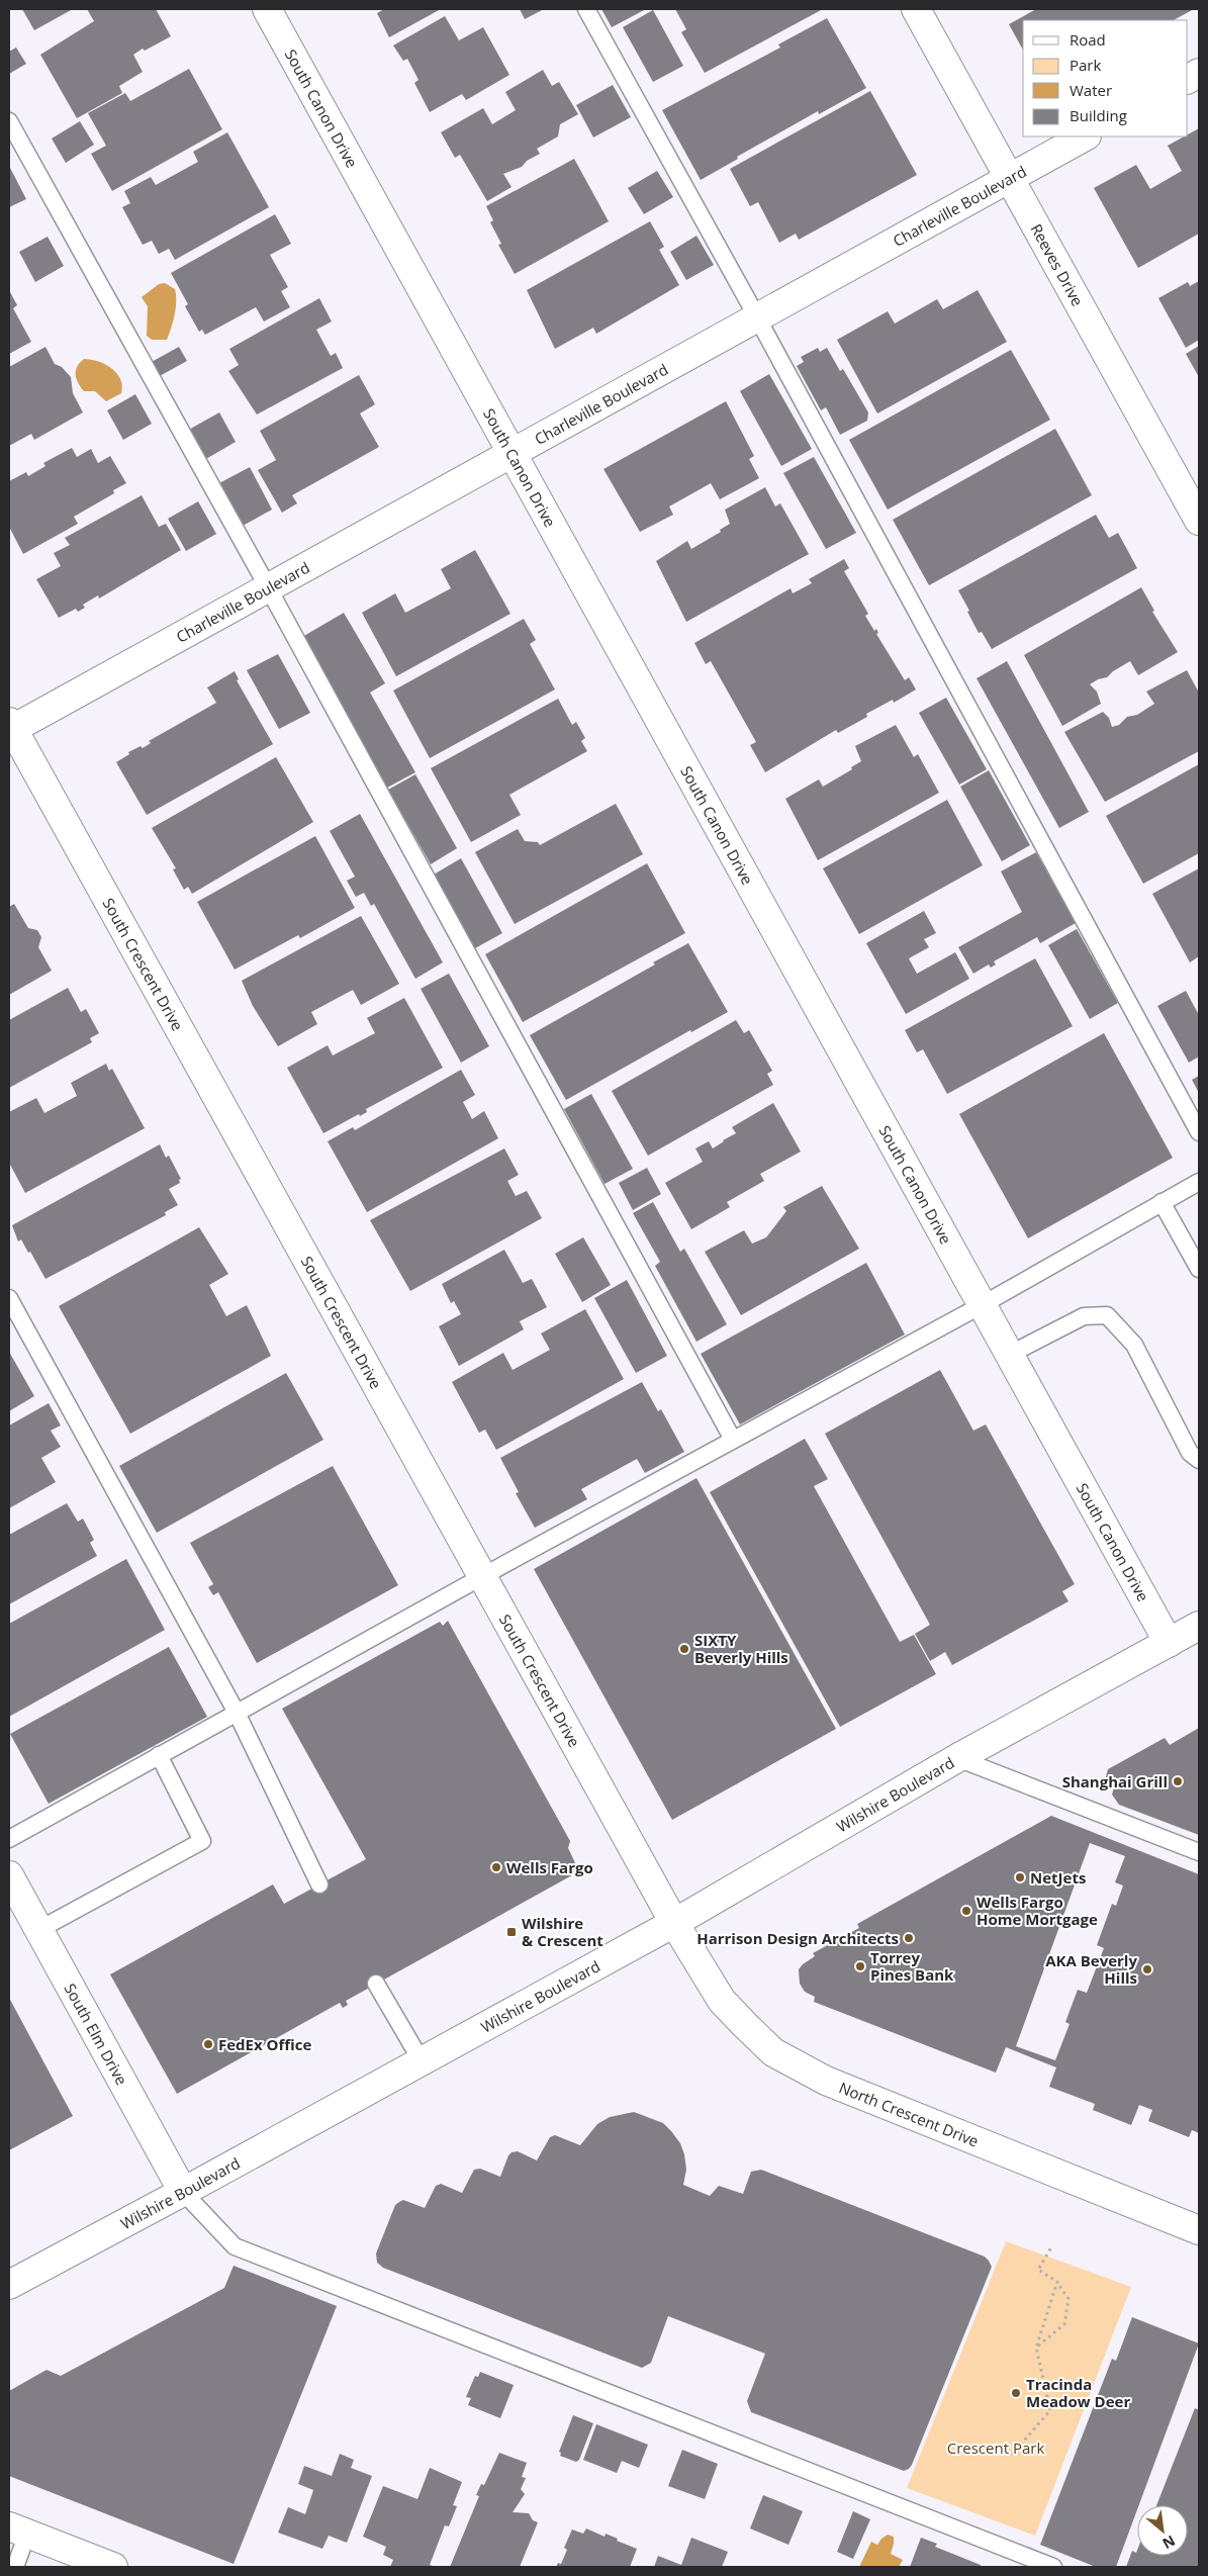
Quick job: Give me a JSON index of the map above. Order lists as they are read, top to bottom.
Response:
{
  "streets": {
    "street": [
      "South Canon Drive",
      "Charleville Boulevard",
      "Reeves Drive",
      "South Crescent Drive",
      "Wilshire Boulevard",
      "South Elm Drive",
      "North Crescent Drive"
    ]
  },
  "crossings": [
    ["South Canon Drive", "Charleville Boulevard"],
    ["South Canon Drive", "Wilshire Boulevard"],
    ["Charleville Boulevard", "Reeves Drive"],
    ["Charleville Boulevard", "South Crescent Drive"],
    ["South Crescent Drive", "Wilshire Boulevard"],
    ["South Crescent Drive", "North Crescent Drive"],
    ["Wilshire Boulevard", "South Elm Drive"],
    ["Wilshire Boulevard", "North Crescent Drive"]
  ],
  "parks": ["Crescent Park"],
  "places": {
    "other": [
      "SIXTY Beverly Hills",
      "Shanghai Grill",
      "Wells Fargo",
      "NetJets",
      "Wells Fargo Home Mortgage",
      "Harrison Design Architects",
      "Torrey Pines Bank",
      "AKA Beverly Hills",
      "FedEx Office",
      "Tracinda Meadow Deer"
    ],
    "transit": ["Wilshire & Crescent"]
  },
  "legend": [
    "Road",
    "Park",
    "Water",
    "Building"
  ],
  "north": "bottom right"
}
